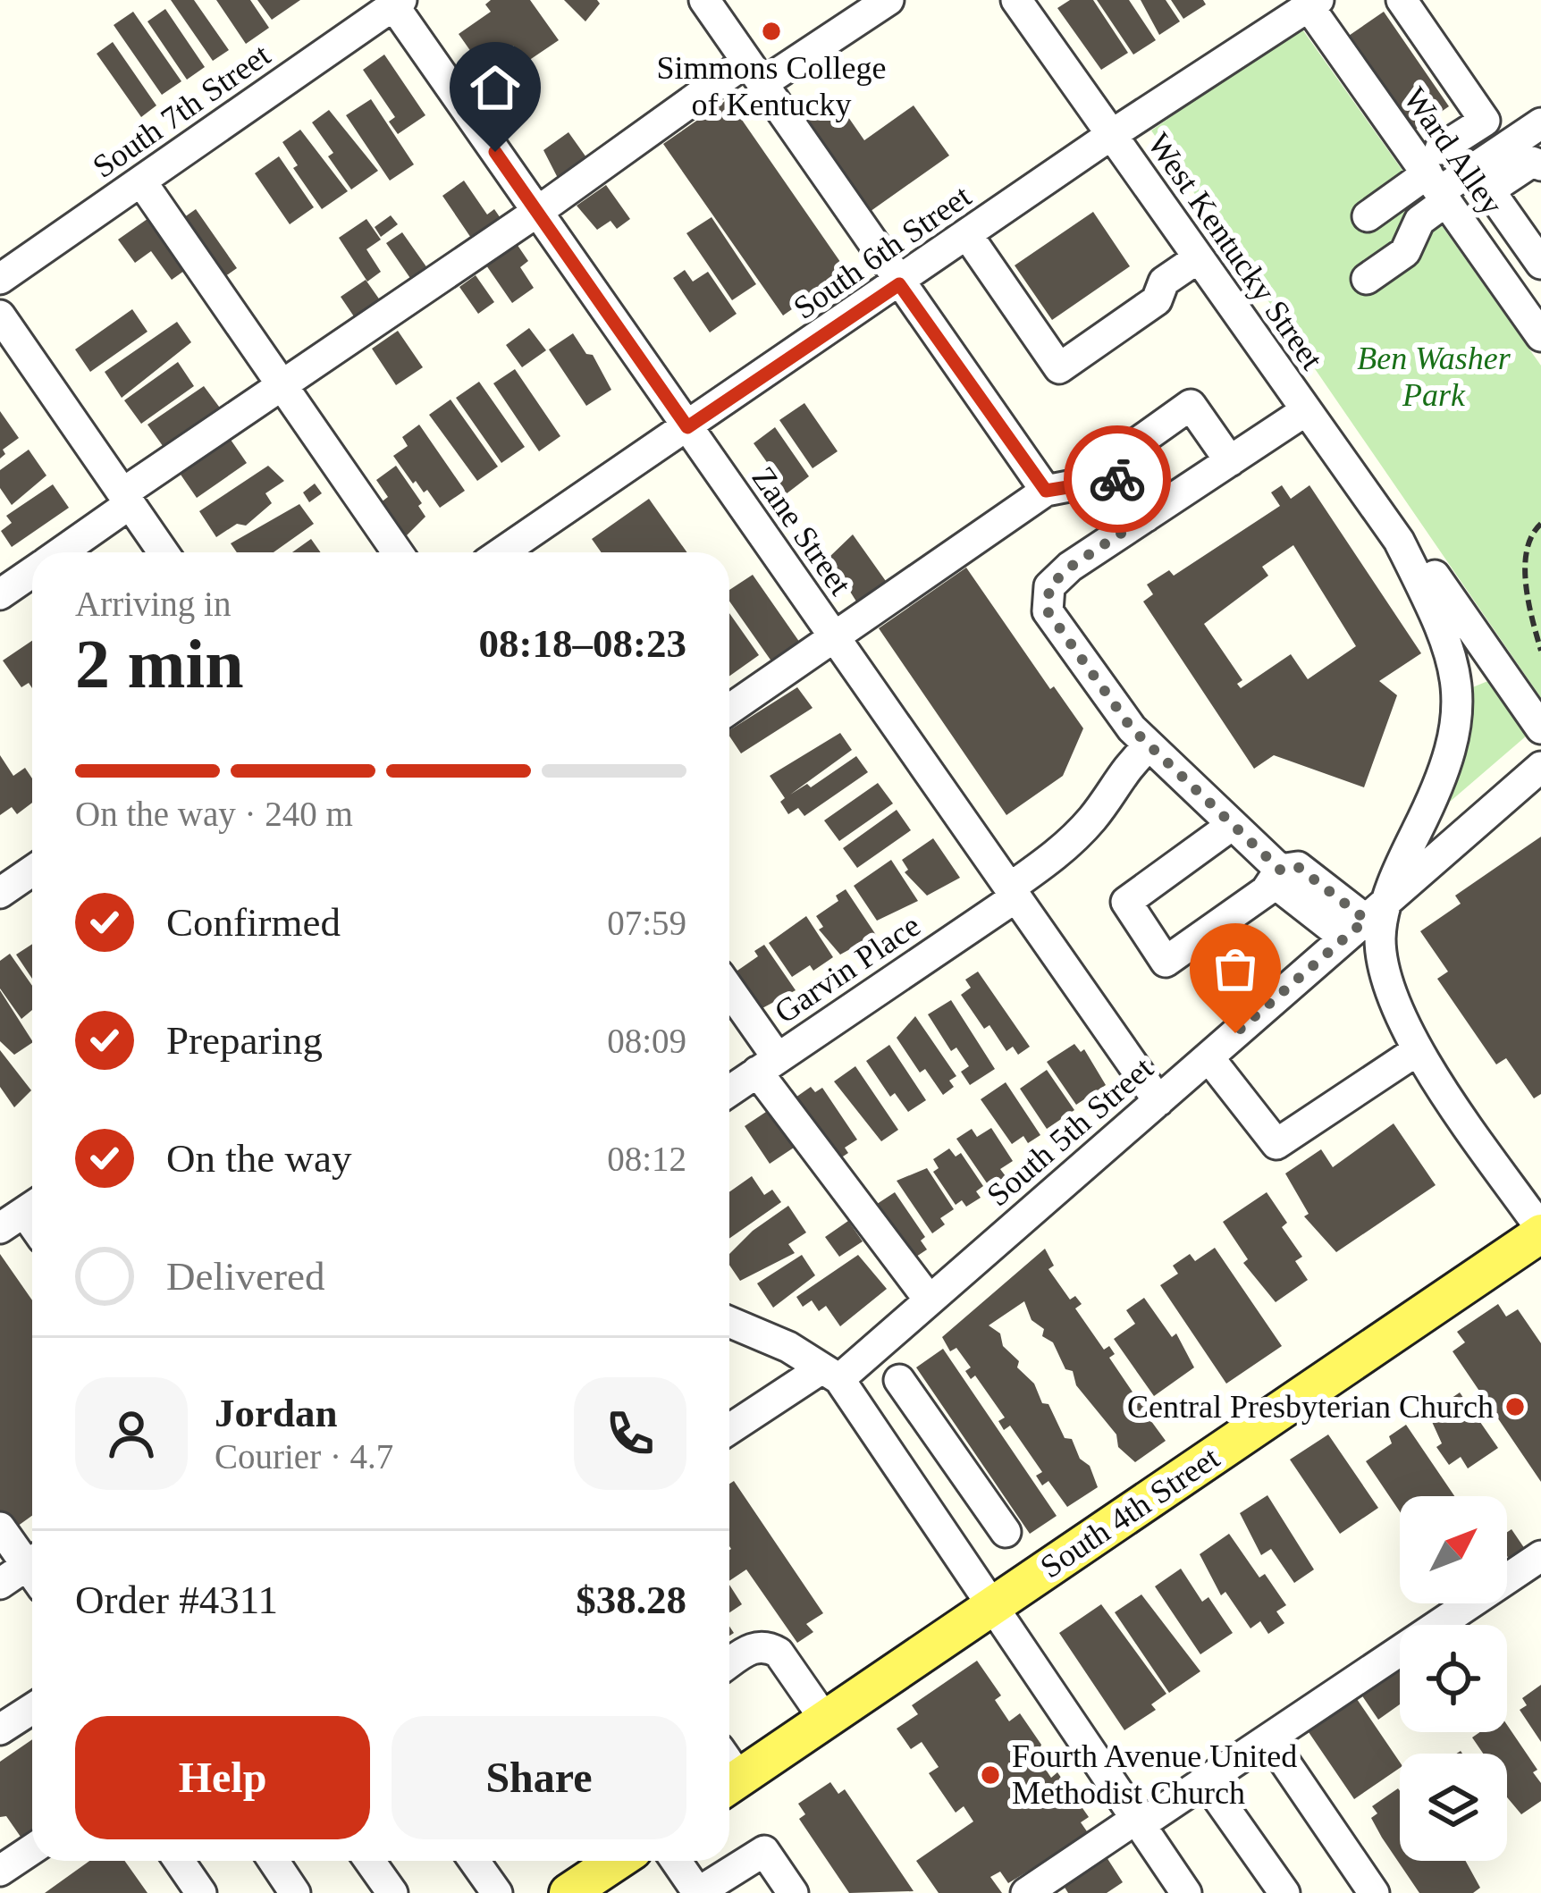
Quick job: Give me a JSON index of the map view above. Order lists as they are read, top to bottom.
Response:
{
  "streets": {
    "main road": ["South 4th Street"],
    "street": [
      "South 7th Street",
      "Ward Alley",
      "West Kentucky Street",
      "South 6th Street",
      "Zane Street",
      "Garvin Place",
      "South 5th Street"
    ]
  },
  "crossings": [
    ["South 7th Street", "Zane Street"],
    ["Ward Alley", "South 6th Street"],
    ["West Kentucky Street", "South 6th Street"],
    ["West Kentucky Street", "South 5th Street"],
    ["West Kentucky Street", "South 4th Street"],
    ["South 6th Street", "Zane Street"],
    ["Zane Street", "Garvin Place"],
    ["Zane Street", "South 5th Street"]
  ],
  "parks": ["Ben Washer Park"],
  "places": ["Simmons College of Kentucky", "Central Presbyterian Church", "Fourth Avenue United Methodist Church"],
  "north": "top right",
  "page": {
    "heading": ["2 min", "Arriving in", "08:18–08:23"],
    "panel": [
      "Jordan",
      "Courier · 4.7",
      "Order #4311",
      "$38.28"
    ],
    "bar": "On the way · 240 m",
    "list": [
      ["Confirmed", "07:59"],
      ["Preparing", "08:09"],
      ["On the way", "08:12"],
      "Delivered"
    ],
    "buttons": ["Help", "Share"]
  }
}
